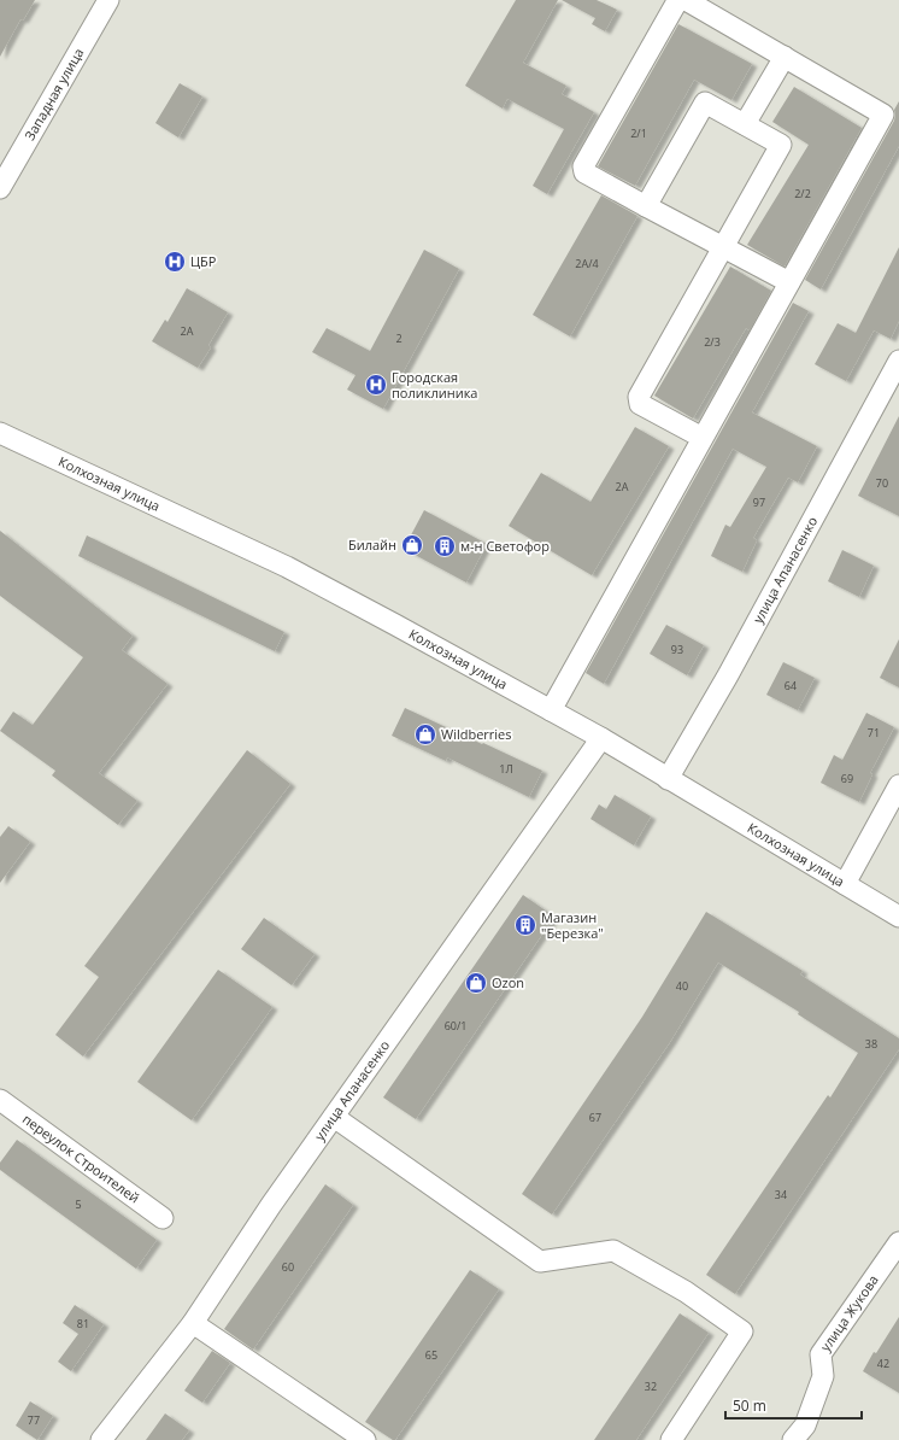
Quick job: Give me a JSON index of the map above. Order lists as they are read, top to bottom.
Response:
{
  "streets": {
    "street": [
      "Западная улица",
      "Колхозная улица",
      "улица Апанасенко",
      "переулок Строителей",
      "улица Жукова"
    ]
  },
  "crossings": [
    ["Колхозная улица", "улица Апанасенко"]
  ],
  "places": {
    "hospital": ["ЦБР", "Городская поликлиника"],
    "shop": ["Билайн", "Wildberries", "Ozon"],
    "building": ["м-н Светофор", "Магазин \"Березка\""]
  },
  "house_numbers": [
    "2/1",
    "2/2",
    "2А/4",
    "2А",
    "2",
    "2/3",
    "70",
    "2А",
    "97",
    "93",
    "64",
    "71",
    "1Л",
    "69",
    "40",
    "60/1",
    "38",
    "67",
    "34",
    "5",
    "60",
    "81",
    "65",
    "42",
    "32",
    "77"
  ],
  "scale_bar": "50 m"
}
